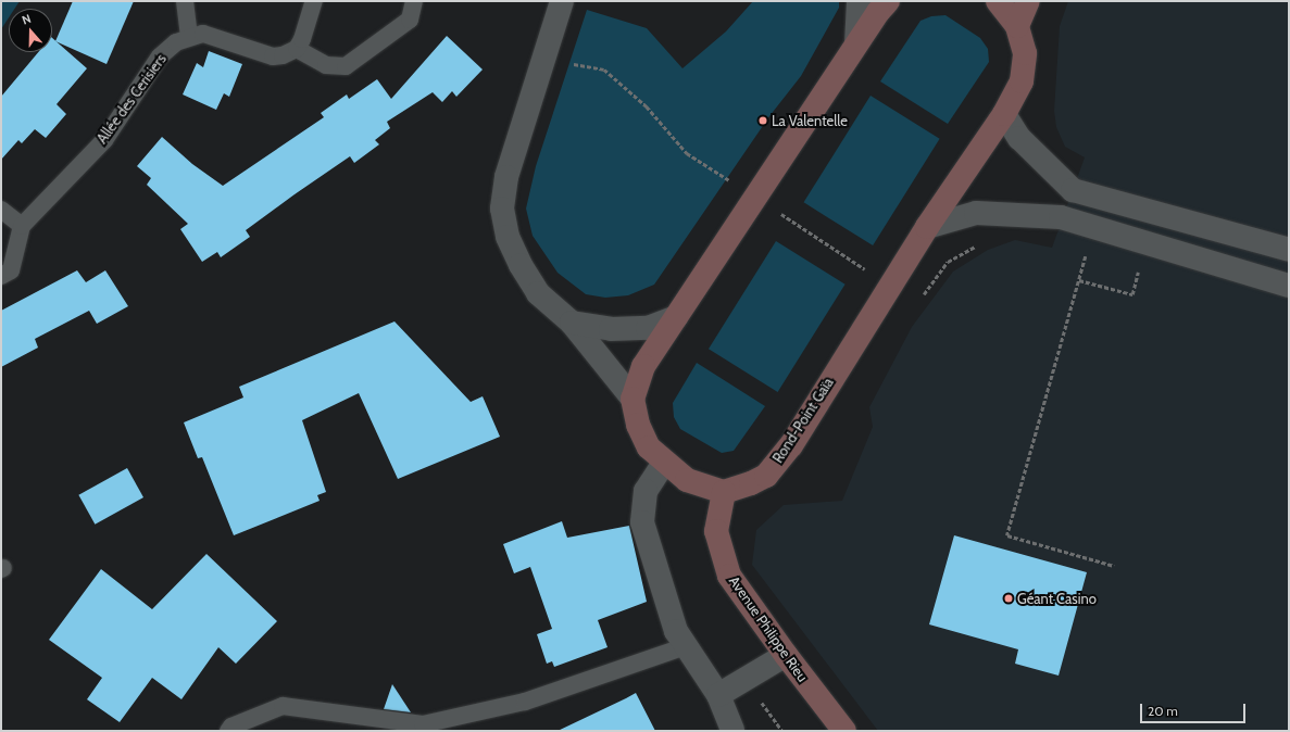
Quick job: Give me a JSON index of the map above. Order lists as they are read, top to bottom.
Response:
{
  "streets": {
    "street": ["Rond-Point Gaïa", "Avenue Philippe Rieu"],
    "lane": ["Allée des Cerisiers"]
  },
  "crossings": [
    ["Rond-Point Gaïa", "Avenue Philippe Rieu"]
  ],
  "places": ["La Valentelle", "Géant Casino"],
  "scale_bar": "20 m",
  "north": "top"
}
